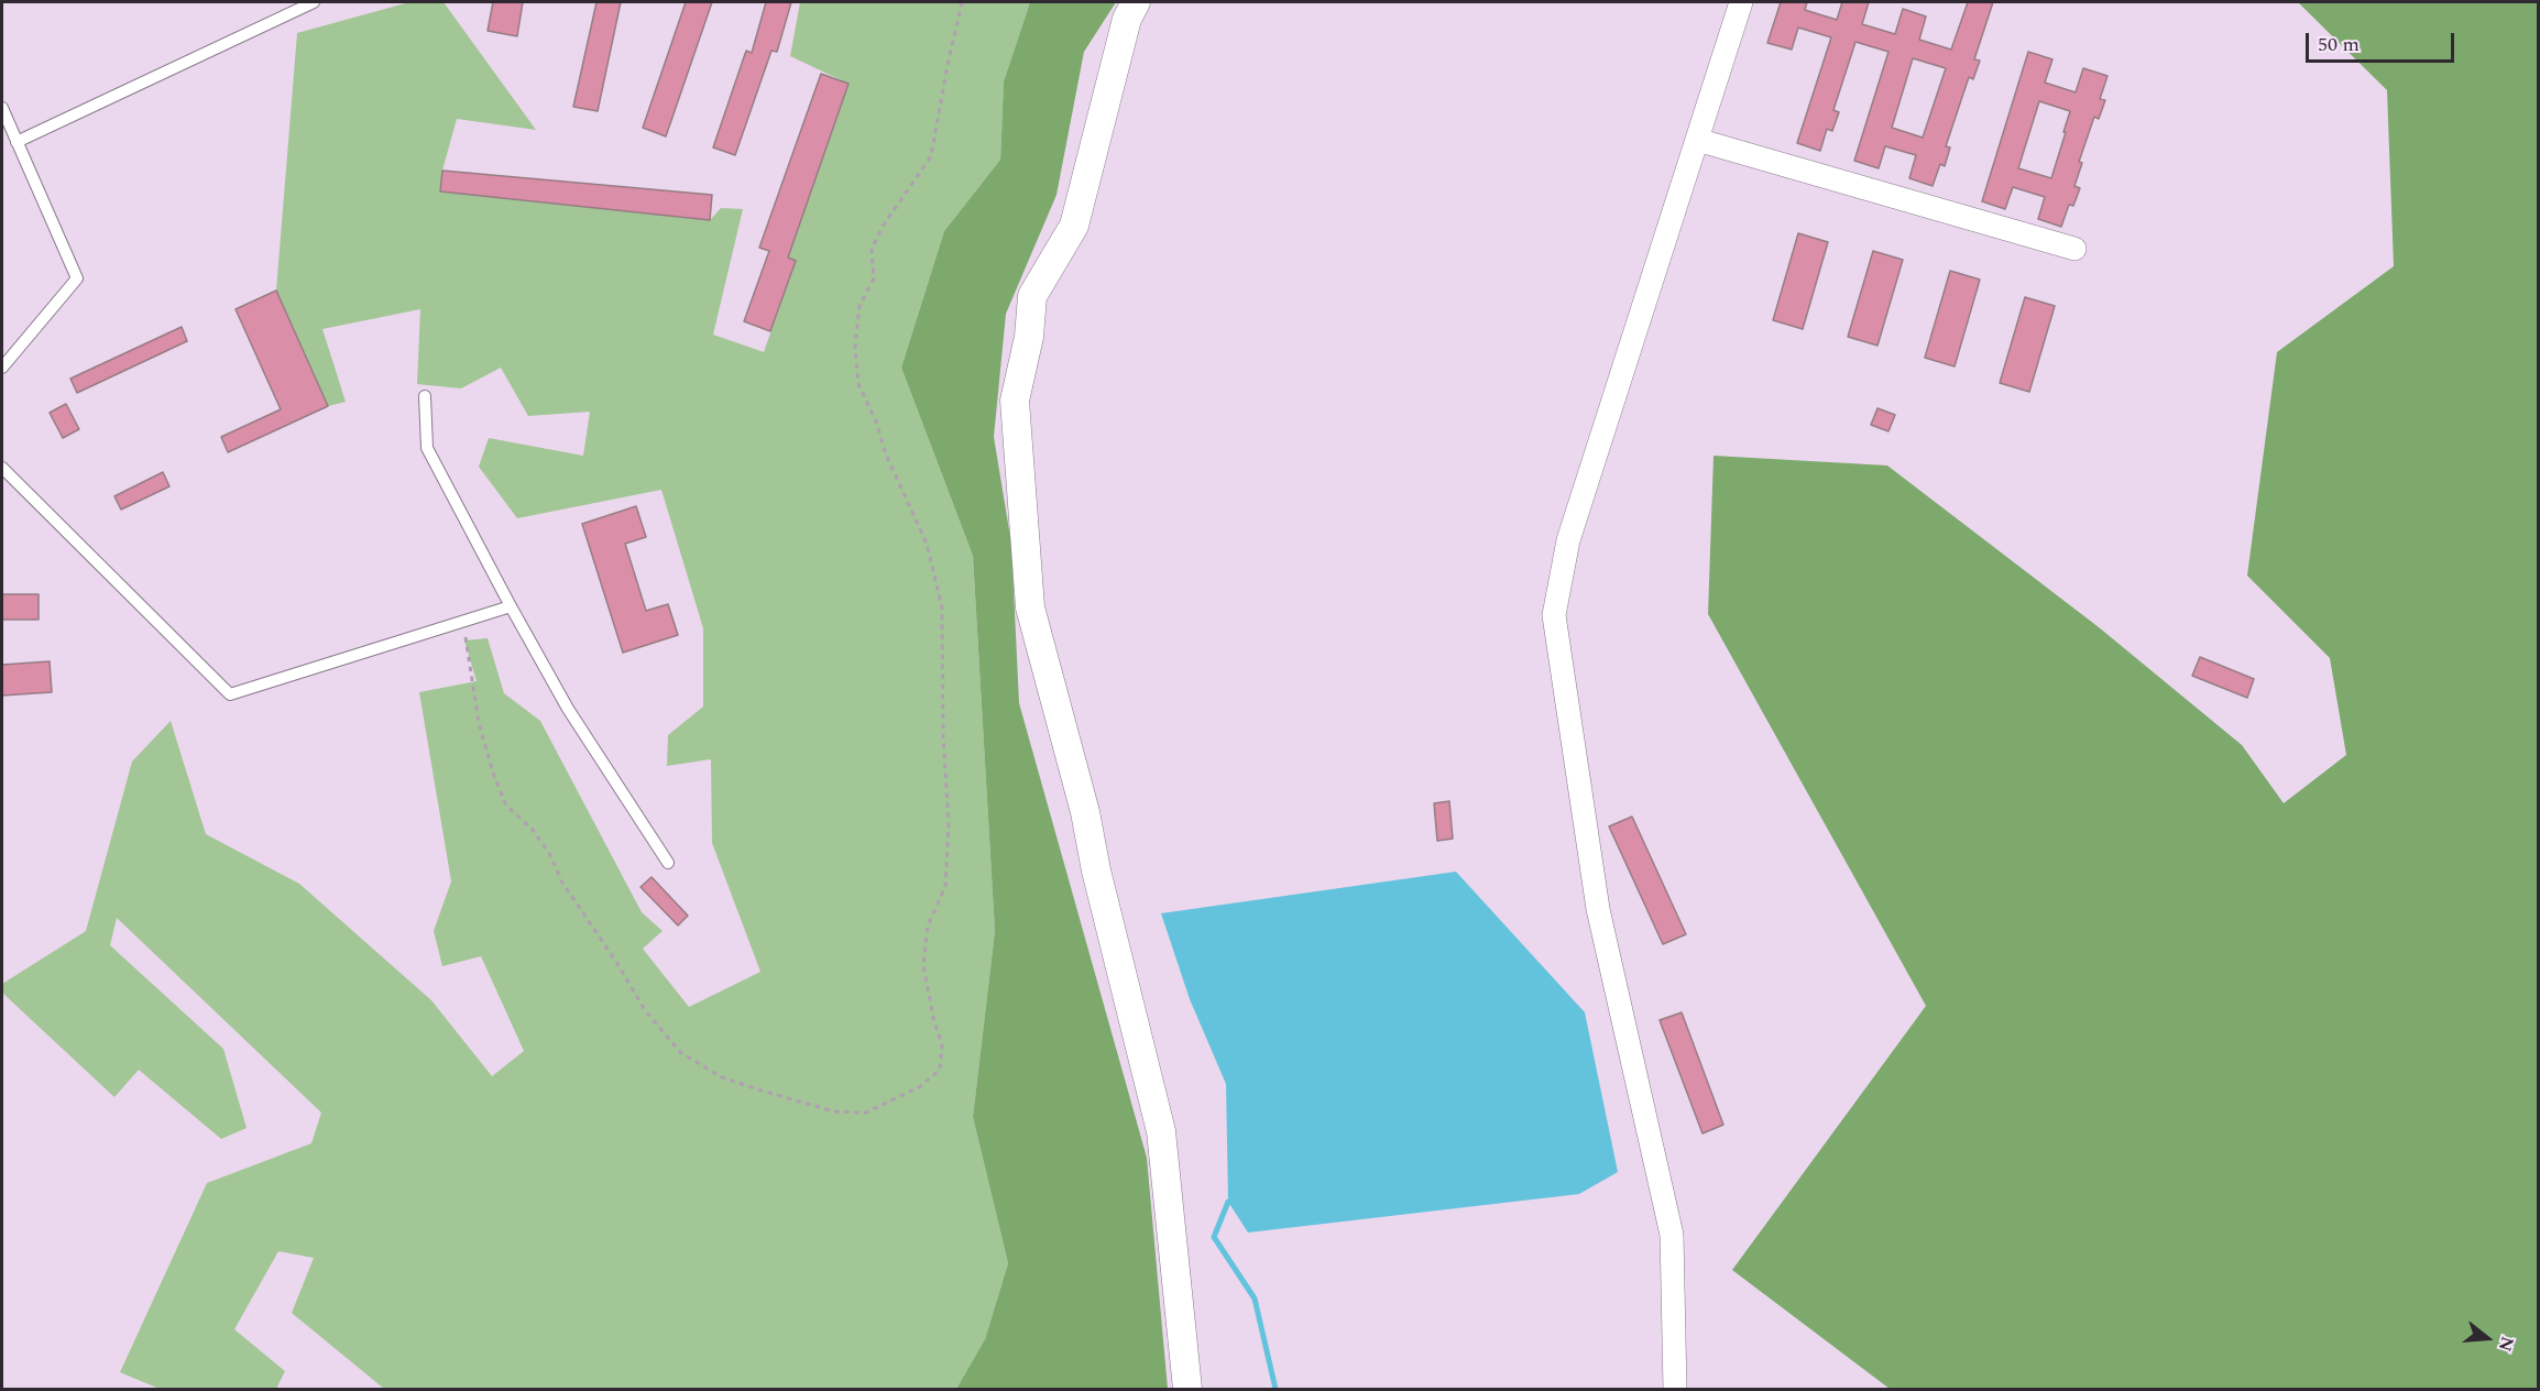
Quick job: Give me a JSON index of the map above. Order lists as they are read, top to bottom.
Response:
{
  "scale_bar": "50 m",
  "north": "right"
}
